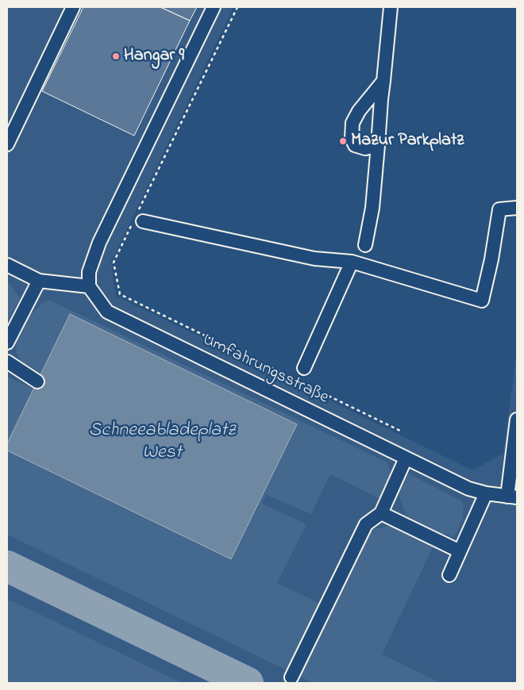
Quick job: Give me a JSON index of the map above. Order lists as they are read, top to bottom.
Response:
{
  "streets": {
    "lane": ["Umfahrungsstraße"]
  },
  "water": ["Schneeabladeplatz West"],
  "places": ["Hangar 9", "Mazur Parkplatz"]
}
